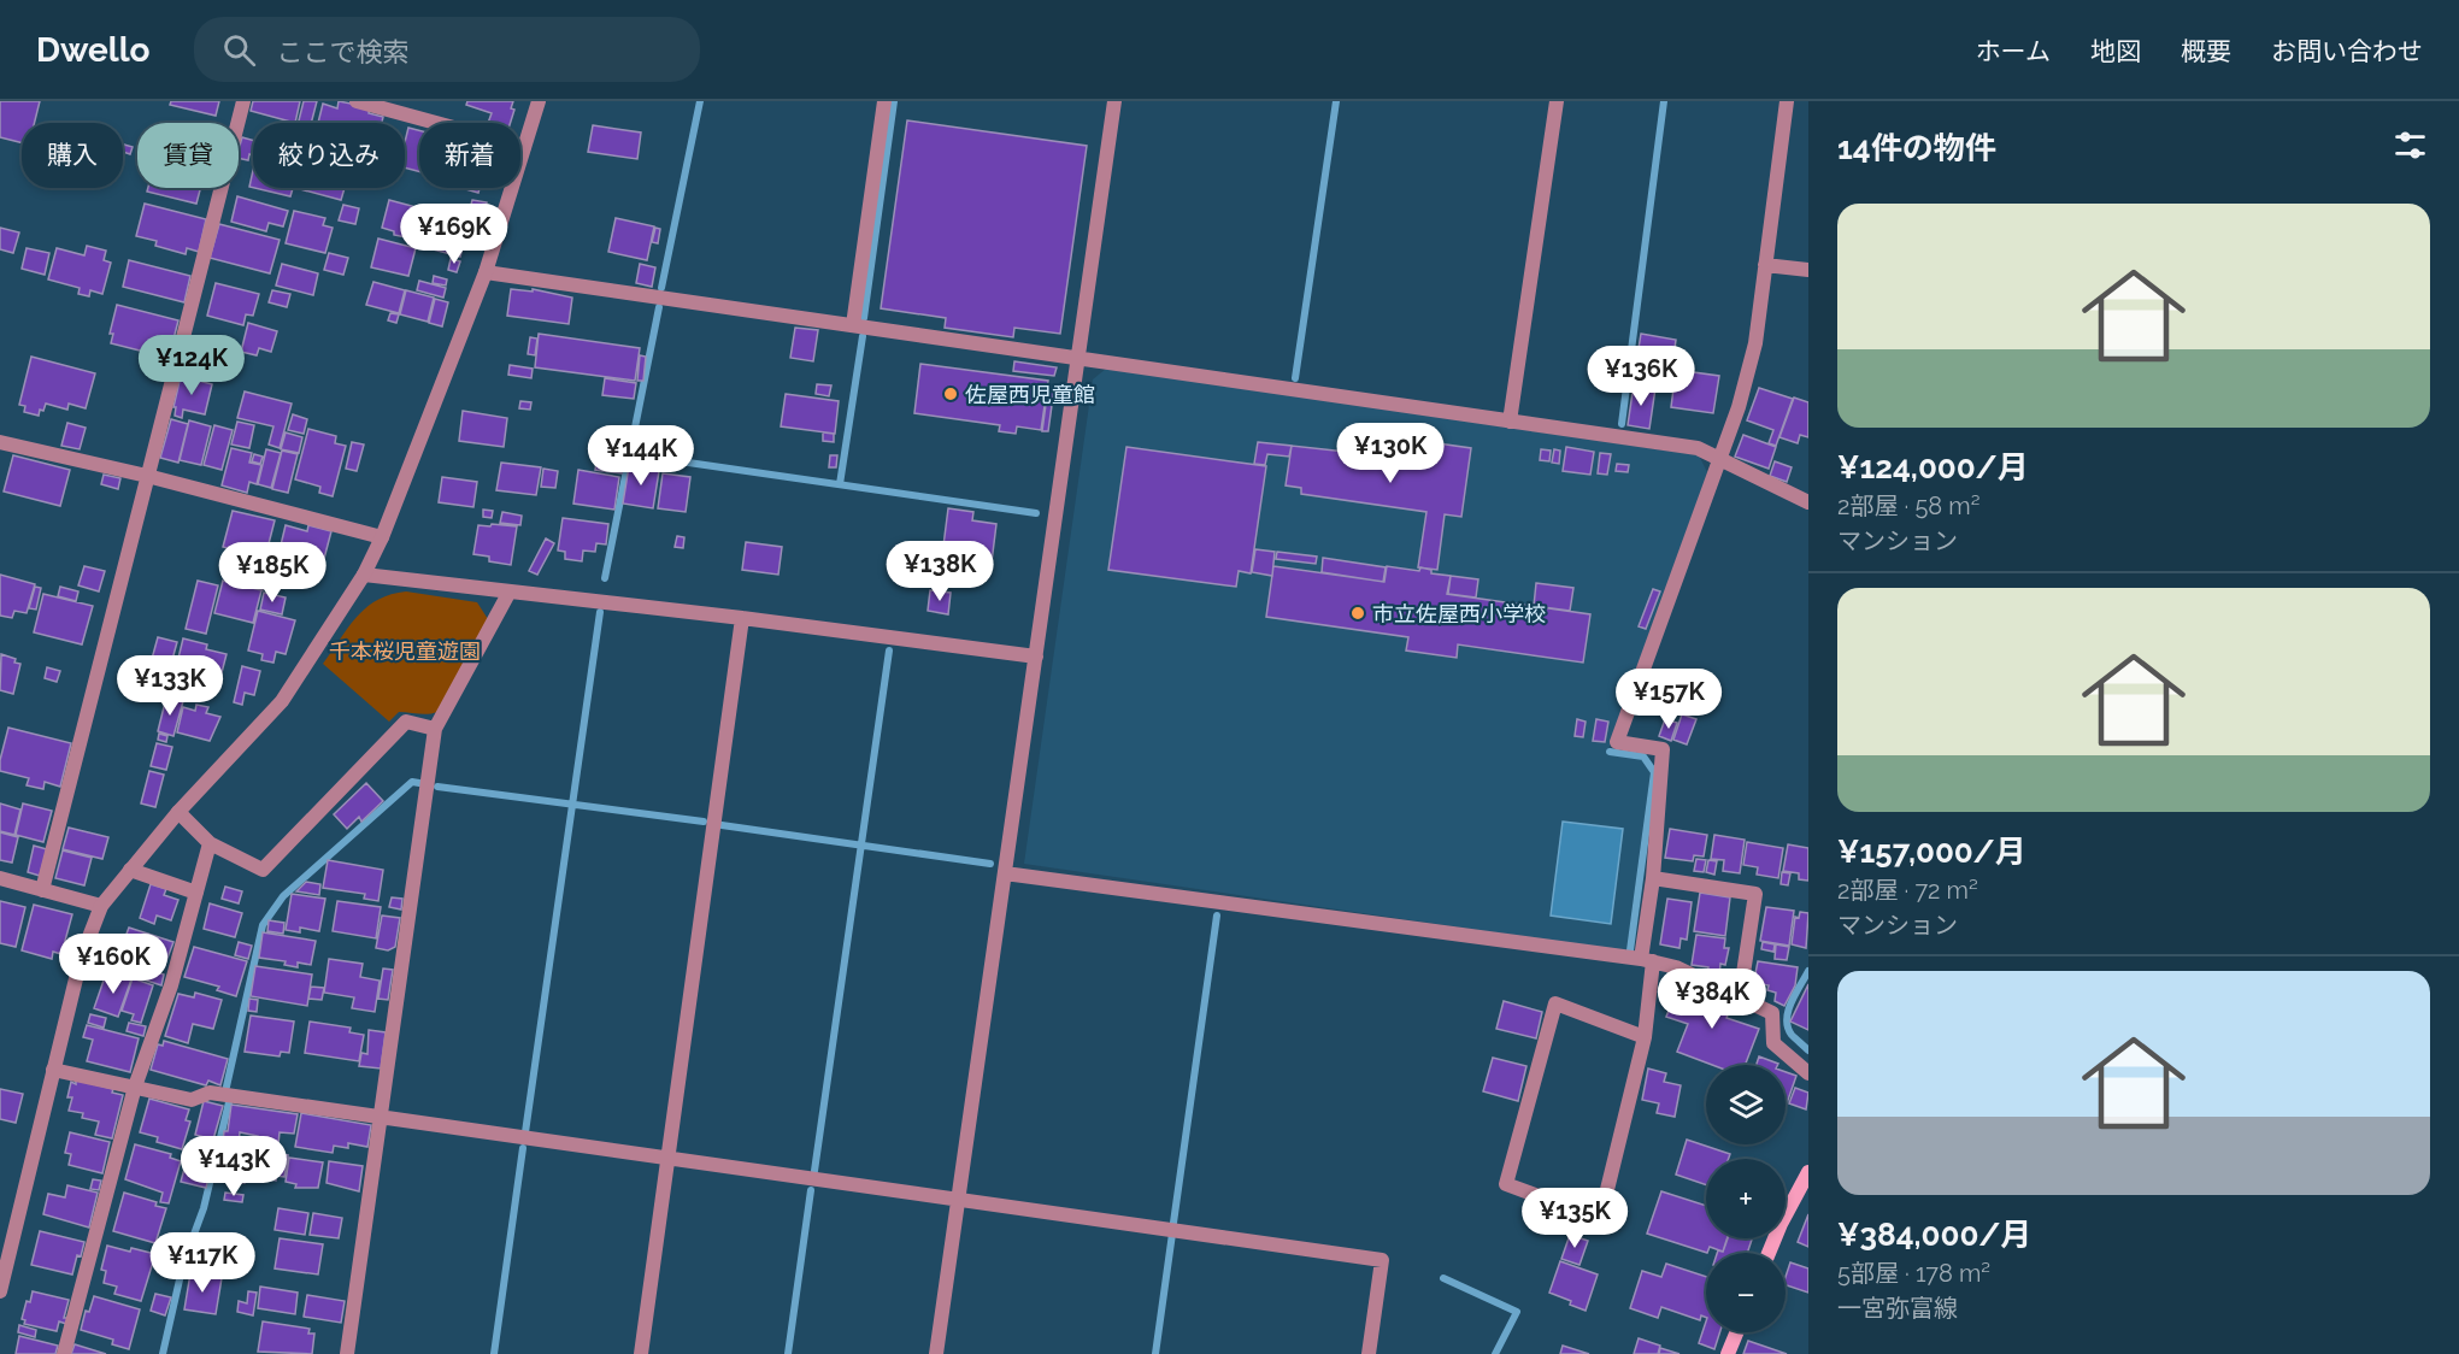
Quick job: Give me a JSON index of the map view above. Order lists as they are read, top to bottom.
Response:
{
  "parks": ["千本桜児童遊園"],
  "places": ["佐屋西児童館", "市立佐屋西小学校"],
  "page": {
    "header": "Dwello",
    "search": "ここで検索",
    "nav": [
      "ホーム",
      "地図",
      "概要",
      "お問い合わせ"
    ],
    "heading": "14件の物件",
    "chip": [
      "購入",
      "賃貸",
      "絞り込み",
      "新着"
    ],
    "list": [
      {
        "name": "¥124,000/月",
        "note": "2部屋 · 58 m² · マンション"
      },
      {
        "name": "¥157,000/月",
        "note": "2部屋 · 72 m² · マンション"
      },
      {
        "name": "¥384,000/月",
        "note": "5部屋 · 178 m² · 一宮弥富線"
      }
    ],
    "price": [
      "¥169K",
      "¥124K",
      "¥136K",
      "¥130K",
      "¥144K",
      "¥138K",
      "¥185K",
      "¥133K",
      "¥157K",
      "¥160K",
      "¥384K",
      "¥143K",
      "¥135K",
      "¥117K"
    ],
    "map_buttons": ["+", "−"]
  }
}
